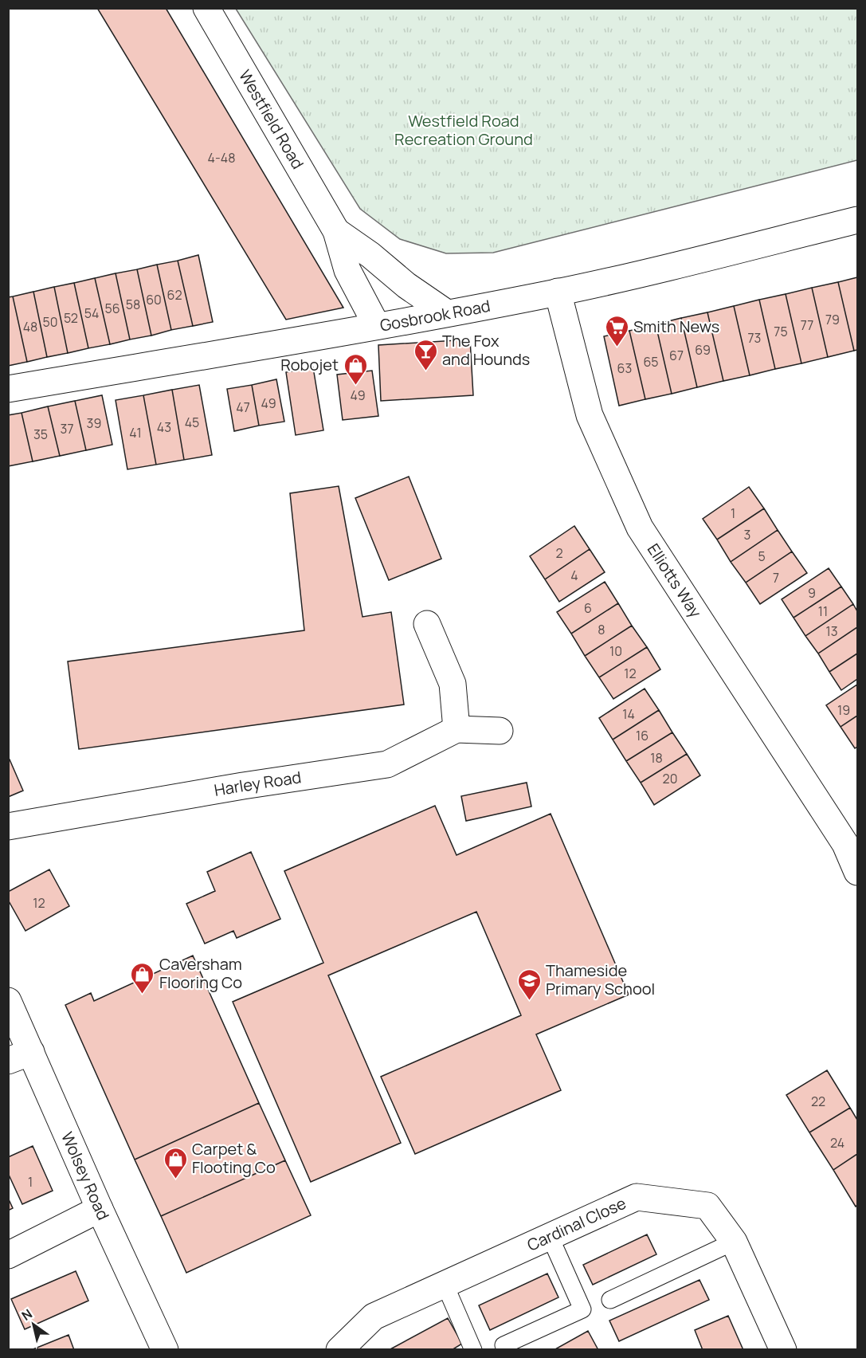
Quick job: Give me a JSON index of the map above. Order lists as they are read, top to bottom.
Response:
{
  "streets": {
    "street": [
      "Westfield Road",
      "Gosbrook Road",
      "Elliotts Way",
      "Harley Road",
      "Wolsey Road",
      "Cardinal Close"
    ]
  },
  "crossings": [
    ["Westfield Road", "Gosbrook Road"],
    ["Gosbrook Road", "Elliotts Way"]
  ],
  "parks": ["Westfield Road Recreation Ground"],
  "places": {
    "supermarket": ["Smith News"],
    "bar": ["The Fox and Hounds"],
    "shop": ["Robojet", "Caversham Flooring Co", "Carpet & Flooting Co"],
    "school or university": ["Thameside Primary School"]
  },
  "house_numbers": [
    "4-48",
    "62",
    "60",
    "58",
    "56",
    "54",
    "52",
    "79",
    "50",
    "77",
    "48",
    "75",
    "73",
    "69",
    "67",
    "65",
    "63",
    "49",
    "49",
    "47",
    "45",
    "39",
    "43",
    "37",
    "41",
    "35",
    "1",
    "3",
    "2",
    "5",
    "4",
    "7",
    "9",
    "6",
    "11",
    "8",
    "13",
    "10",
    "12",
    "19",
    "14",
    "16",
    "18",
    "20",
    "12",
    "22",
    "24",
    "1"
  ],
  "north": "top left"
}
